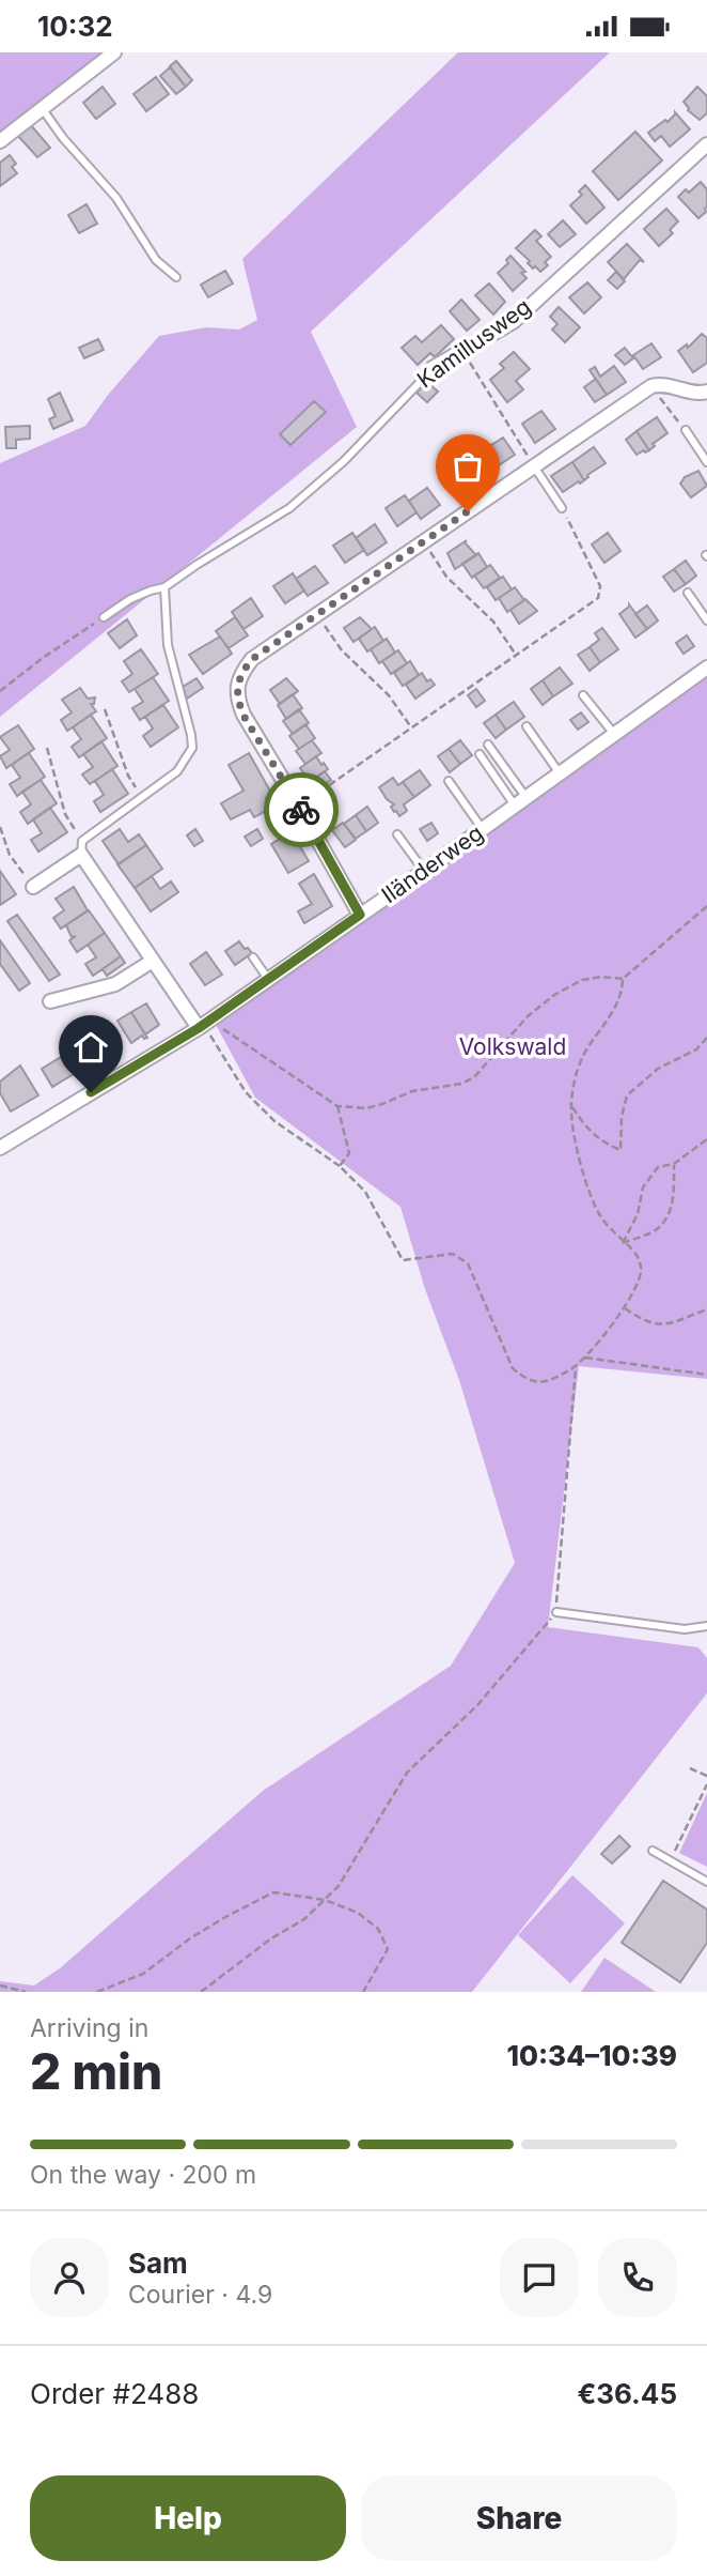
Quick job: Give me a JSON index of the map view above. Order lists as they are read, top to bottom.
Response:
{
  "streets": {
    "street": ["Kamillusweg", "Iländerweg"]
  },
  "parks": ["Volkswald"],
  "page": {
    "status": "10:32",
    "heading": ["2 min", "Arriving in", "10:34–10:39"],
    "panel": [
      "Sam",
      "Courier · 4.9",
      "Order #2488",
      "€36.45"
    ],
    "bar": "On the way · 200 m",
    "buttons": ["Help", "Share"]
  }
}
